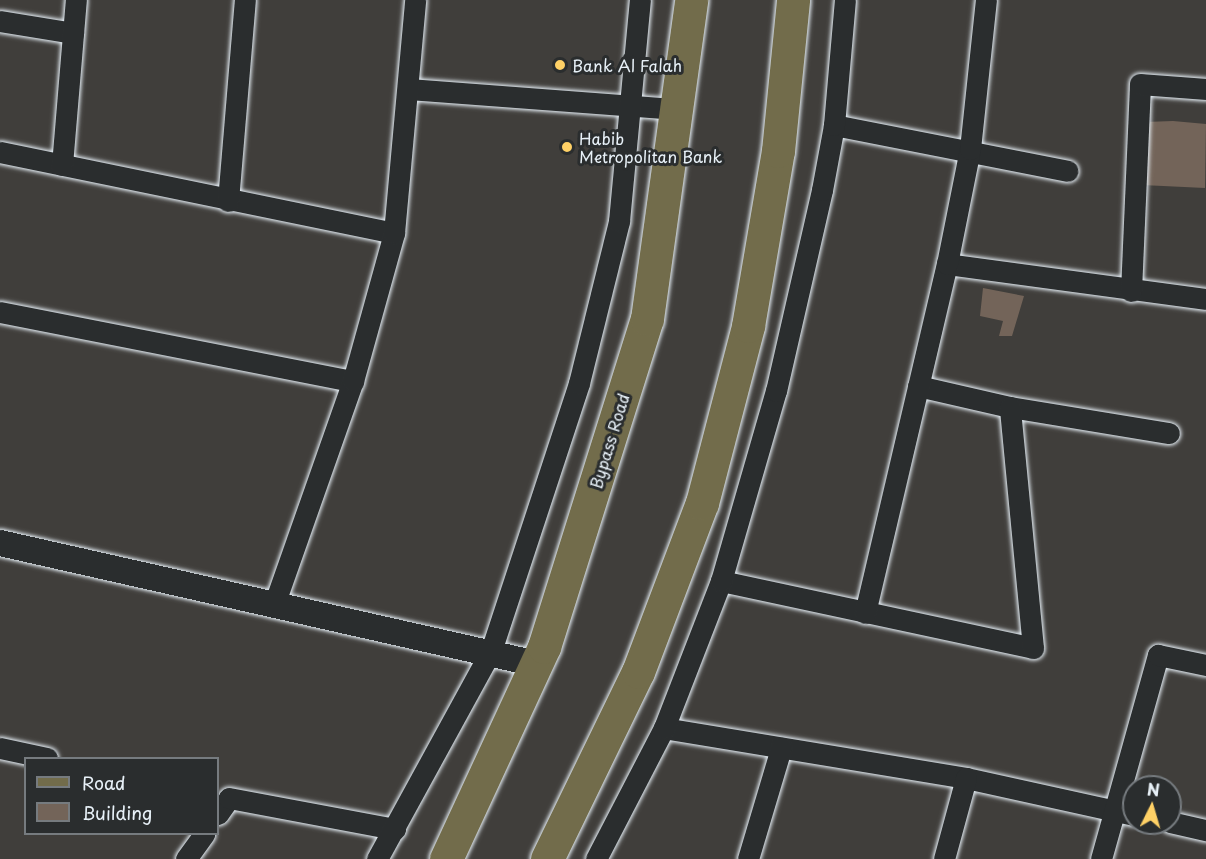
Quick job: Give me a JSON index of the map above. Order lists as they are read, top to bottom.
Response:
{
  "streets": {
    "main road": ["Bypass Road"]
  },
  "places": ["Bank Al Falah", "Habib Metropolitan Bank"],
  "legend": ["Road", "Building"],
  "north": "top"
}
